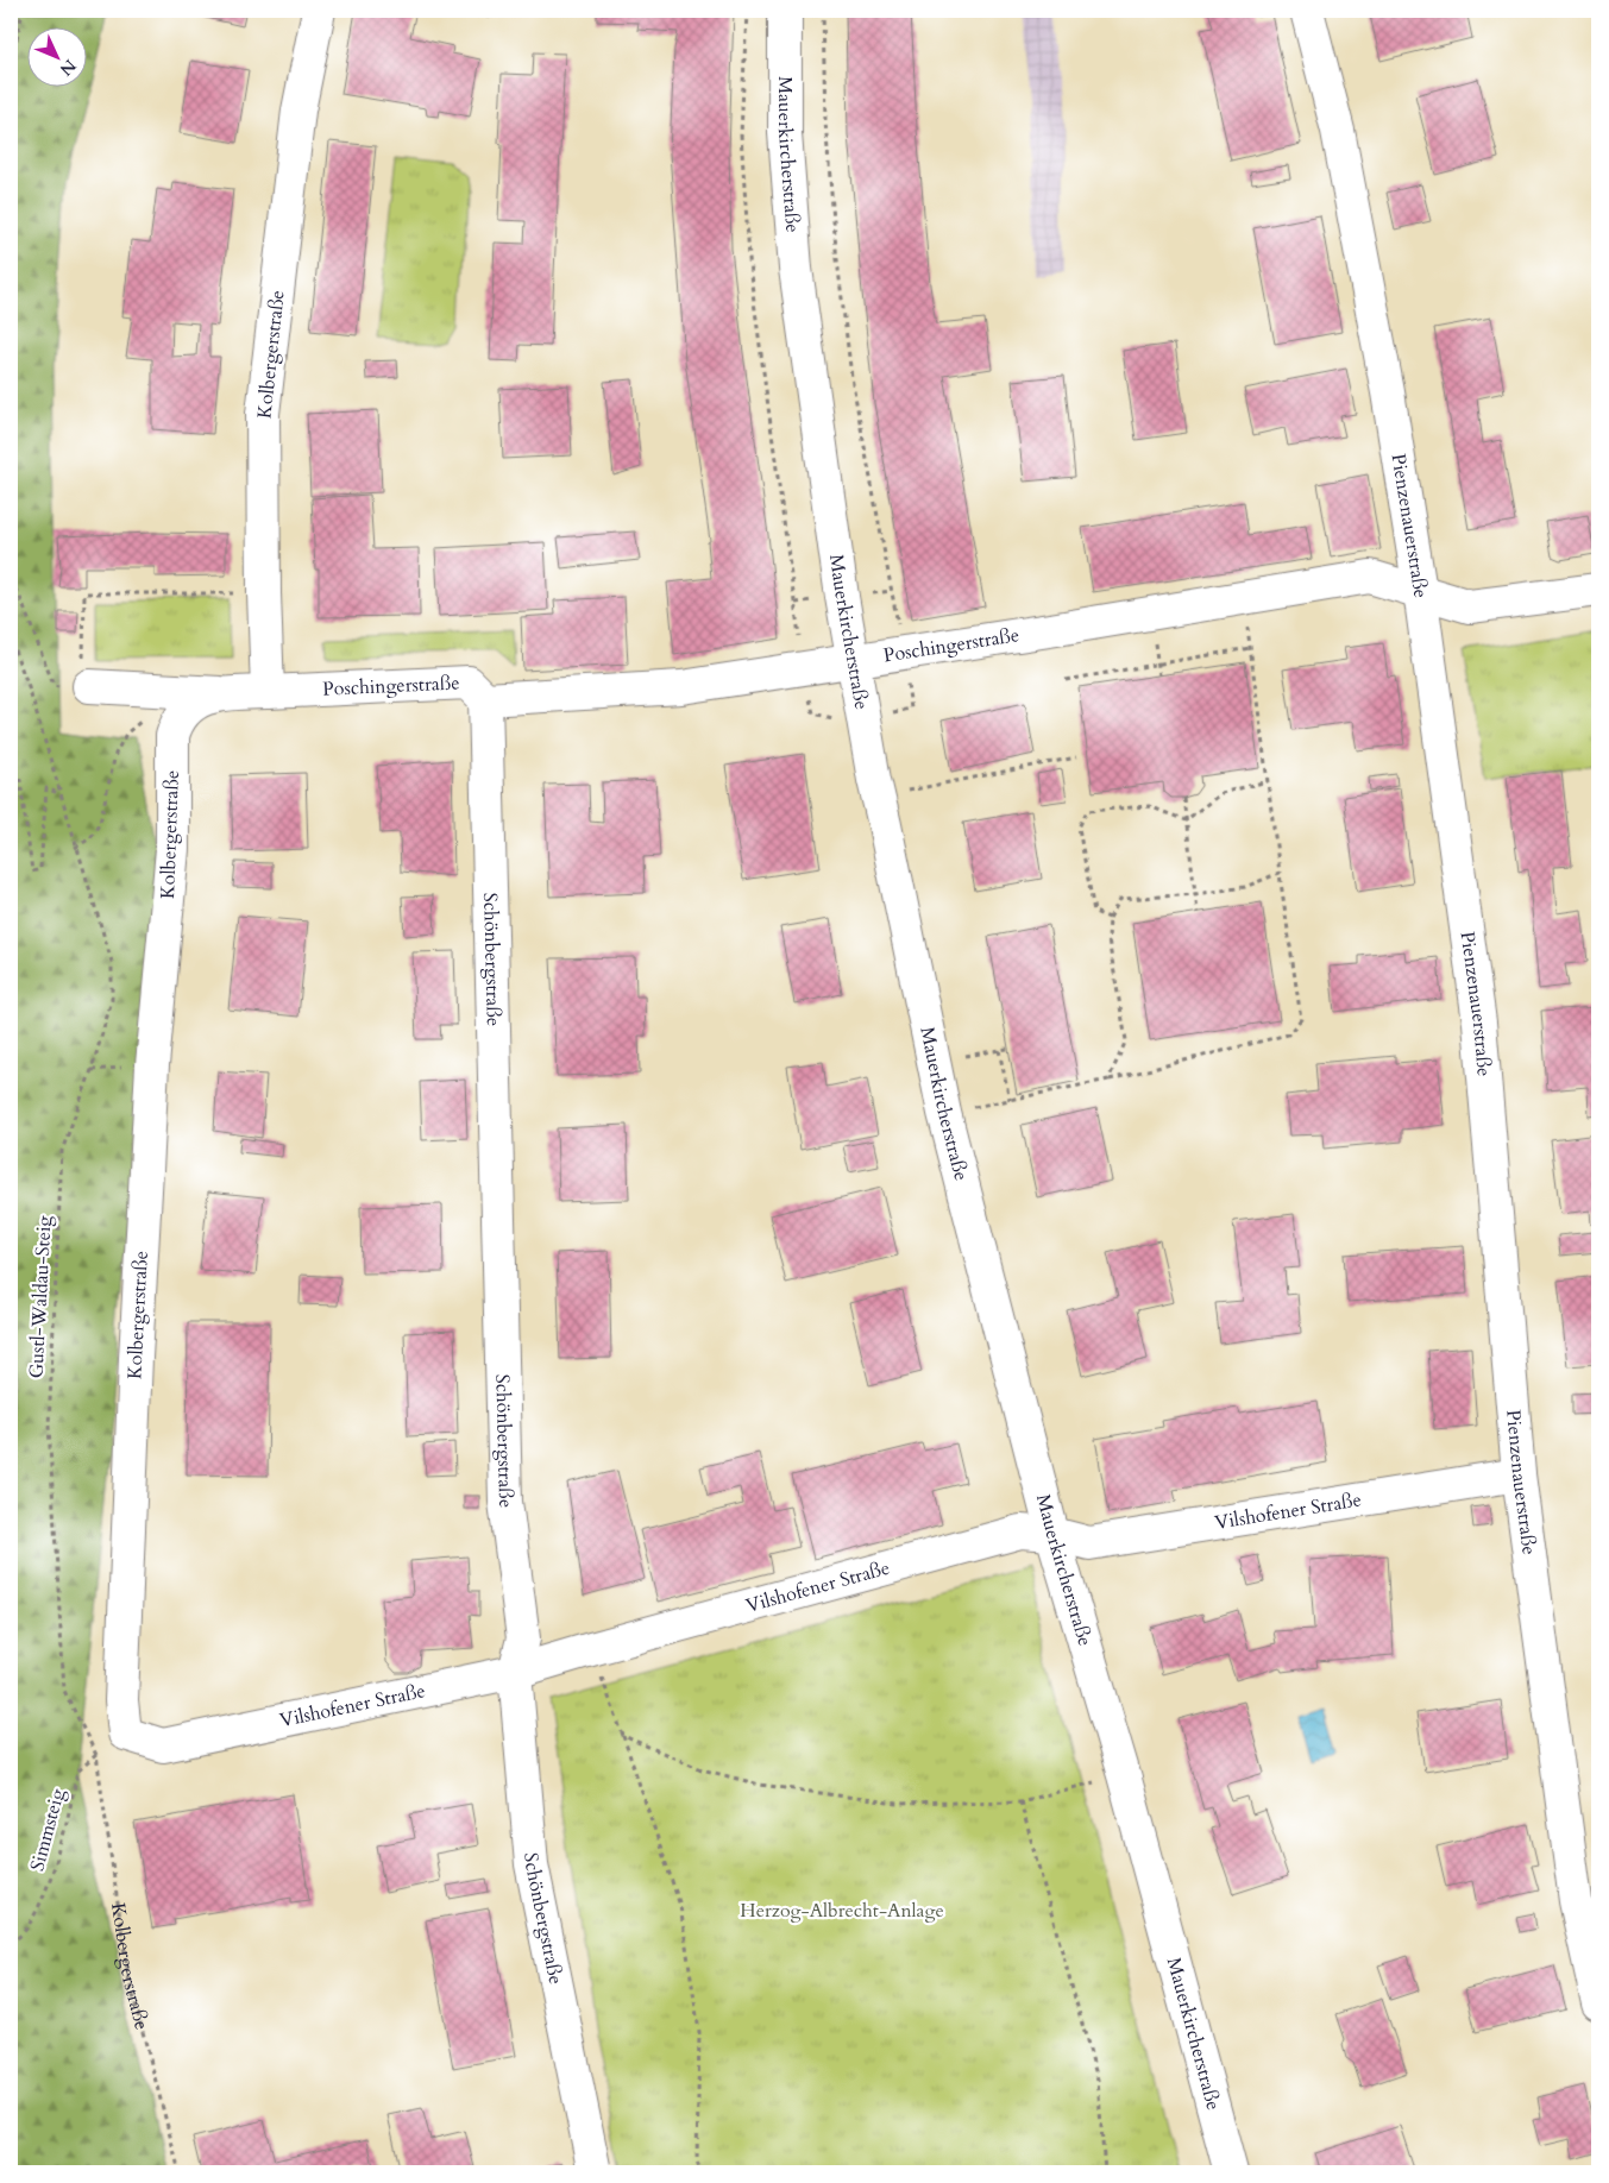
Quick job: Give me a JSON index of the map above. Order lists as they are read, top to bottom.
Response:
{
  "streets": {
    "street": [
      "Mauerkircherstraße",
      "Kolbergerstraße",
      "Pienzenauerstraße",
      "Poschingerstraße",
      "Schönbergstraße",
      "Vilshofener Straße"
    ],
    "path": ["Gustl-Waldau-Steig", "Simmsteig"]
  },
  "crossings": [
    ["Mauerkircherstraße", "Poschingerstraße"],
    ["Mauerkircherstraße", "Vilshofener Straße"],
    ["Kolbergerstraße", "Poschingerstraße"],
    ["Kolbergerstraße", "Gustl-Waldau-Steig"],
    ["Kolbergerstraße", "Vilshofener Straße"],
    ["Kolbergerstraße", "Simmsteig"],
    ["Pienzenauerstraße", "Poschingerstraße"],
    ["Pienzenauerstraße", "Vilshofener Straße"],
    ["Poschingerstraße", "Schönbergstraße"],
    ["Schönbergstraße", "Vilshofener Straße"],
    ["Gustl-Waldau-Steig", "Simmsteig"],
    ["Vilshofener Straße", "Simmsteig"]
  ],
  "parks": ["Herzog-Albrecht-Anlage"],
  "north": "bottom right"
}
